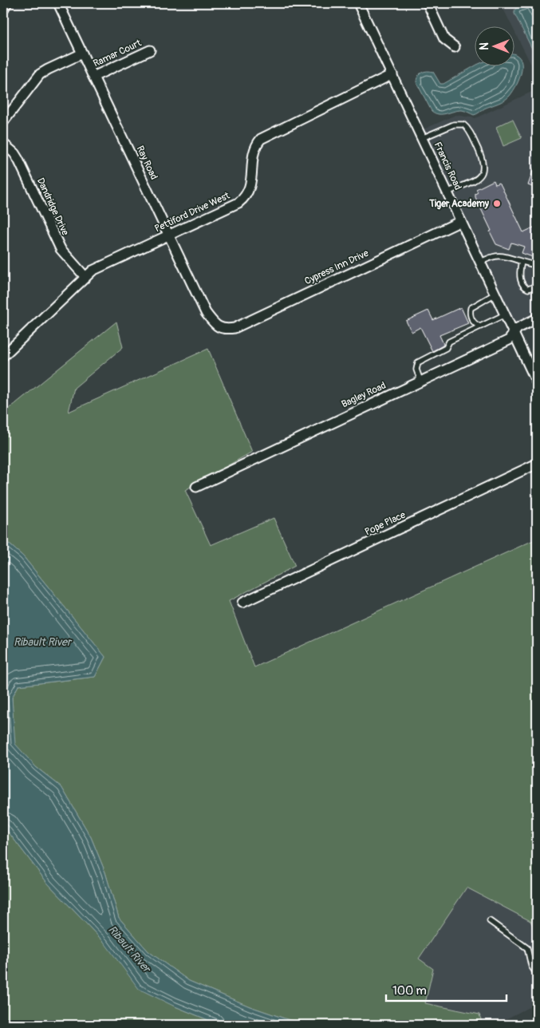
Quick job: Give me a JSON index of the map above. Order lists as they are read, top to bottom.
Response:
{
  "streets": {
    "street": [
      "Ramar Court",
      "Ray Road",
      "Francis Road",
      "Dandridge Drive",
      "Pettiford Drive West",
      "Cypress Inn Drive",
      "Bagley Road",
      "Pope Place"
    ]
  },
  "crossings": [
    ["Ramar Court", "Ray Road"],
    ["Ray Road", "Pettiford Drive West"],
    ["Ray Road", "Cypress Inn Drive"],
    ["Francis Road", "Pettiford Drive West"],
    ["Francis Road", "Cypress Inn Drive"],
    ["Francis Road", "Bagley Road"],
    ["Dandridge Drive", "Pettiford Drive West"]
  ],
  "water": ["Ribault River"],
  "places": ["Tiger Academy"],
  "scale_bar": "100 m",
  "north": "left"
}
